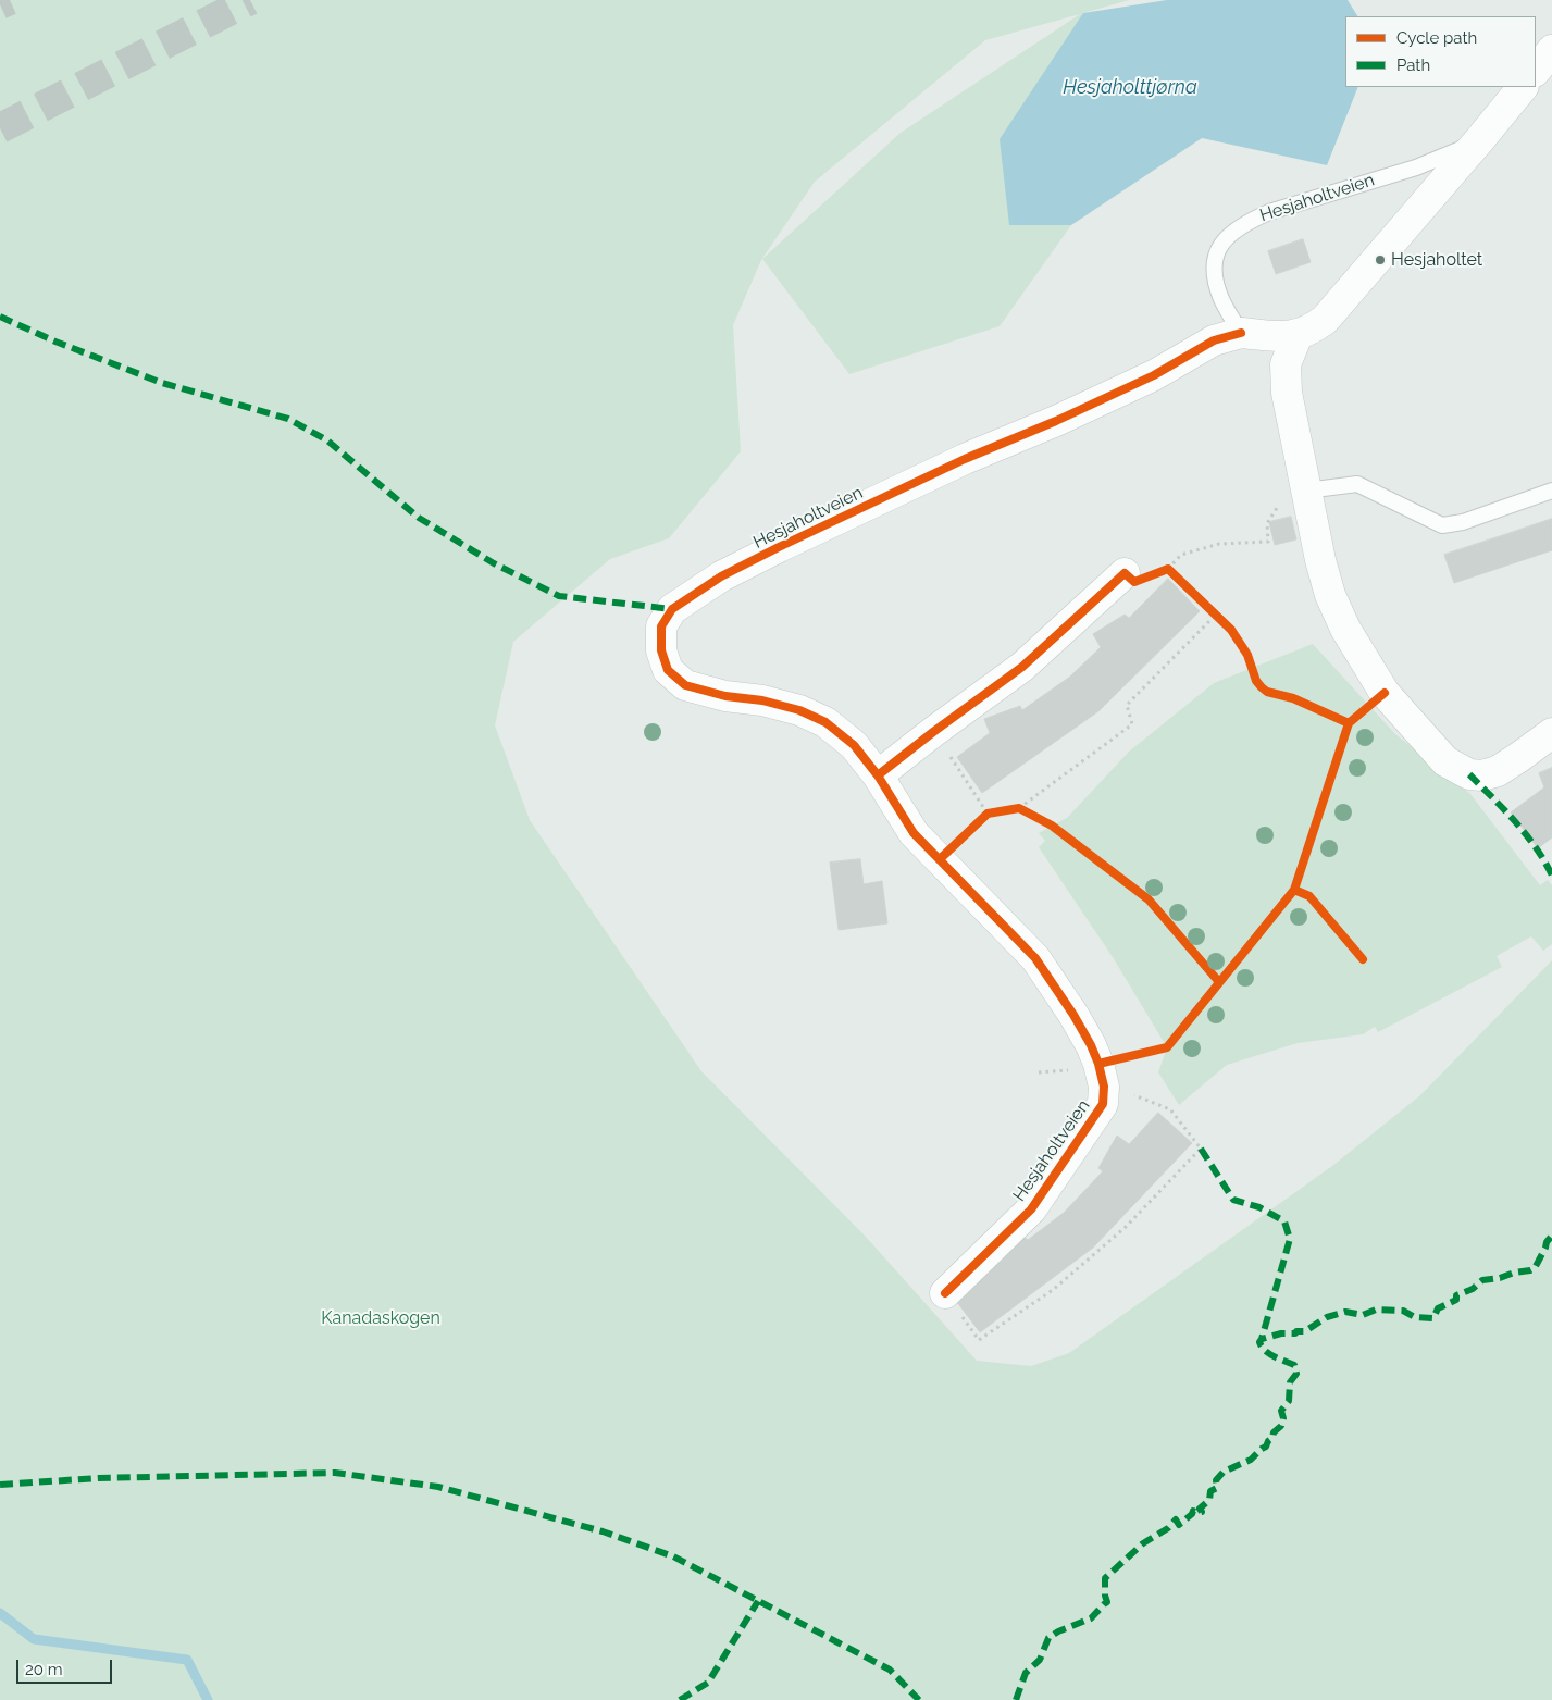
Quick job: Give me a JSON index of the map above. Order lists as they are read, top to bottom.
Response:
{
  "streets": {
    "street": ["Hesjaholtveien"]
  },
  "water": ["Hesjaholttjørna"],
  "parks": ["Kanadaskogen"],
  "places": ["Hesjaholtet"],
  "legend": ["Cycle path", "Path"],
  "scale_bar": "20 m"
}
